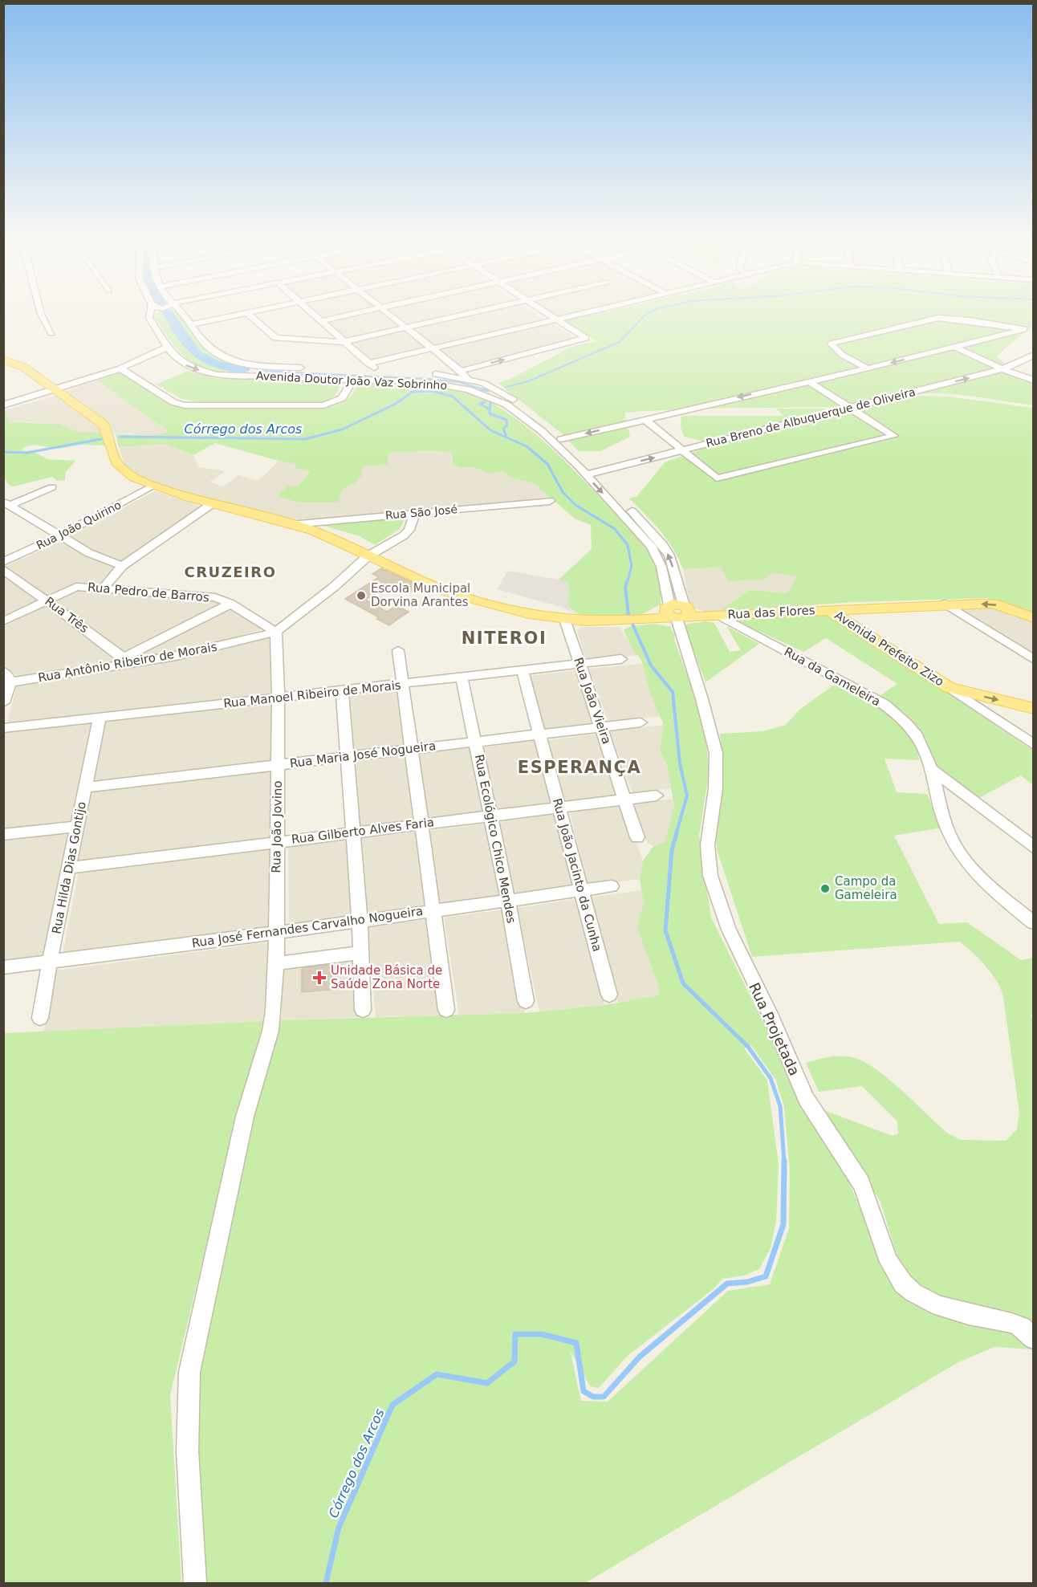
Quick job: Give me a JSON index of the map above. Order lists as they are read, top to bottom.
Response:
{
  "streets": {
    "main road": ["Rua das Flores", "Avenida Prefeito Zizo"],
    "street": [
      "Avenida Doutor João Vaz Sobrinho",
      "Rua Breno de Albuquerque de Oliveira",
      "Rua São José",
      "Rua João Quirino",
      "Rua Pedro de Barros",
      "Rua Três",
      "Rua Antônio Ribeiro de Morais",
      "Rua da Gameleira",
      "Rua Manoel Ribeiro de Morais",
      "Rua João Vieira",
      "Rua Maria José Nogueira",
      "Rua João Jovino",
      "Rua Gilberto Alves Faria",
      "Rua Ecológico Chico Mendes",
      "Rua Hilda Dias Gontijo",
      "Rua João Jacinto da Cunha",
      "Rua José Fernandes Carvalho Nogueira",
      "Rua Projetada"
    ]
  },
  "crossings": [
    ["Avenida Doutor João Vaz Sobrinho", "Rua Breno de Albuquerque de Oliveira"],
    ["Avenida Doutor João Vaz Sobrinho", "Rua Projetada"],
    ["Rua São José", "Rua Antônio Ribeiro de Morais"],
    ["Rua Pedro de Barros", "Rua Três"],
    ["Rua Pedro de Barros", "Rua Antônio Ribeiro de Morais"],
    ["Rua Pedro de Barros", "Rua João Jovino"],
    ["Rua das Flores", "Avenida Prefeito Zizo"],
    ["Rua das Flores", "Rua da Gameleira"],
    ["Rua Três", "Rua Antônio Ribeiro de Morais"],
    ["Rua Antônio Ribeiro de Morais", "Rua João Jovino"],
    ["Rua Manoel Ribeiro de Morais", "Rua João Vieira"],
    ["Rua Manoel Ribeiro de Morais", "Rua João Jovino"],
    ["Rua Manoel Ribeiro de Morais", "Rua Ecológico Chico Mendes"],
    ["Rua Manoel Ribeiro de Morais", "Rua Hilda Dias Gontijo"],
    ["Rua Manoel Ribeiro de Morais", "Rua João Jacinto da Cunha"],
    ["Rua João Vieira", "Rua Maria José Nogueira"],
    ["Rua João Vieira", "Rua Gilberto Alves Faria"],
    ["Rua Maria José Nogueira", "Rua João Jovino"],
    ["Rua Maria José Nogueira", "Rua Ecológico Chico Mendes"],
    ["Rua Maria José Nogueira", "Rua Hilda Dias Gontijo"],
    ["Rua Maria José Nogueira", "Rua João Jacinto da Cunha"],
    ["Rua João Jovino", "Rua Gilberto Alves Faria"],
    ["Rua João Jovino", "Rua José Fernandes Carvalho Nogueira"],
    ["Rua Gilberto Alves Faria", "Rua Ecológico Chico Mendes"],
    ["Rua Gilberto Alves Faria", "Rua Hilda Dias Gontijo"],
    ["Rua Gilberto Alves Faria", "Rua João Jacinto da Cunha"],
    ["Rua Ecológico Chico Mendes", "Rua José Fernandes Carvalho Nogueira"],
    ["Rua Hilda Dias Gontijo", "Rua José Fernandes Carvalho Nogueira"],
    ["Rua João Jacinto da Cunha", "Rua José Fernandes Carvalho Nogueira"]
  ],
  "one_way": ["Avenida Prefeito Zizo"],
  "districts": ["CRUZEIRO", "NITEROI", "ESPERANÇA"],
  "water": ["Córrego dos Arcos"],
  "places": {
    "other": ["Escola Municipal Dorvina Arantes", "Campo da Gameleira"],
    "health": ["Unidade Básica de Saúde Zona Norte"]
  }
}
